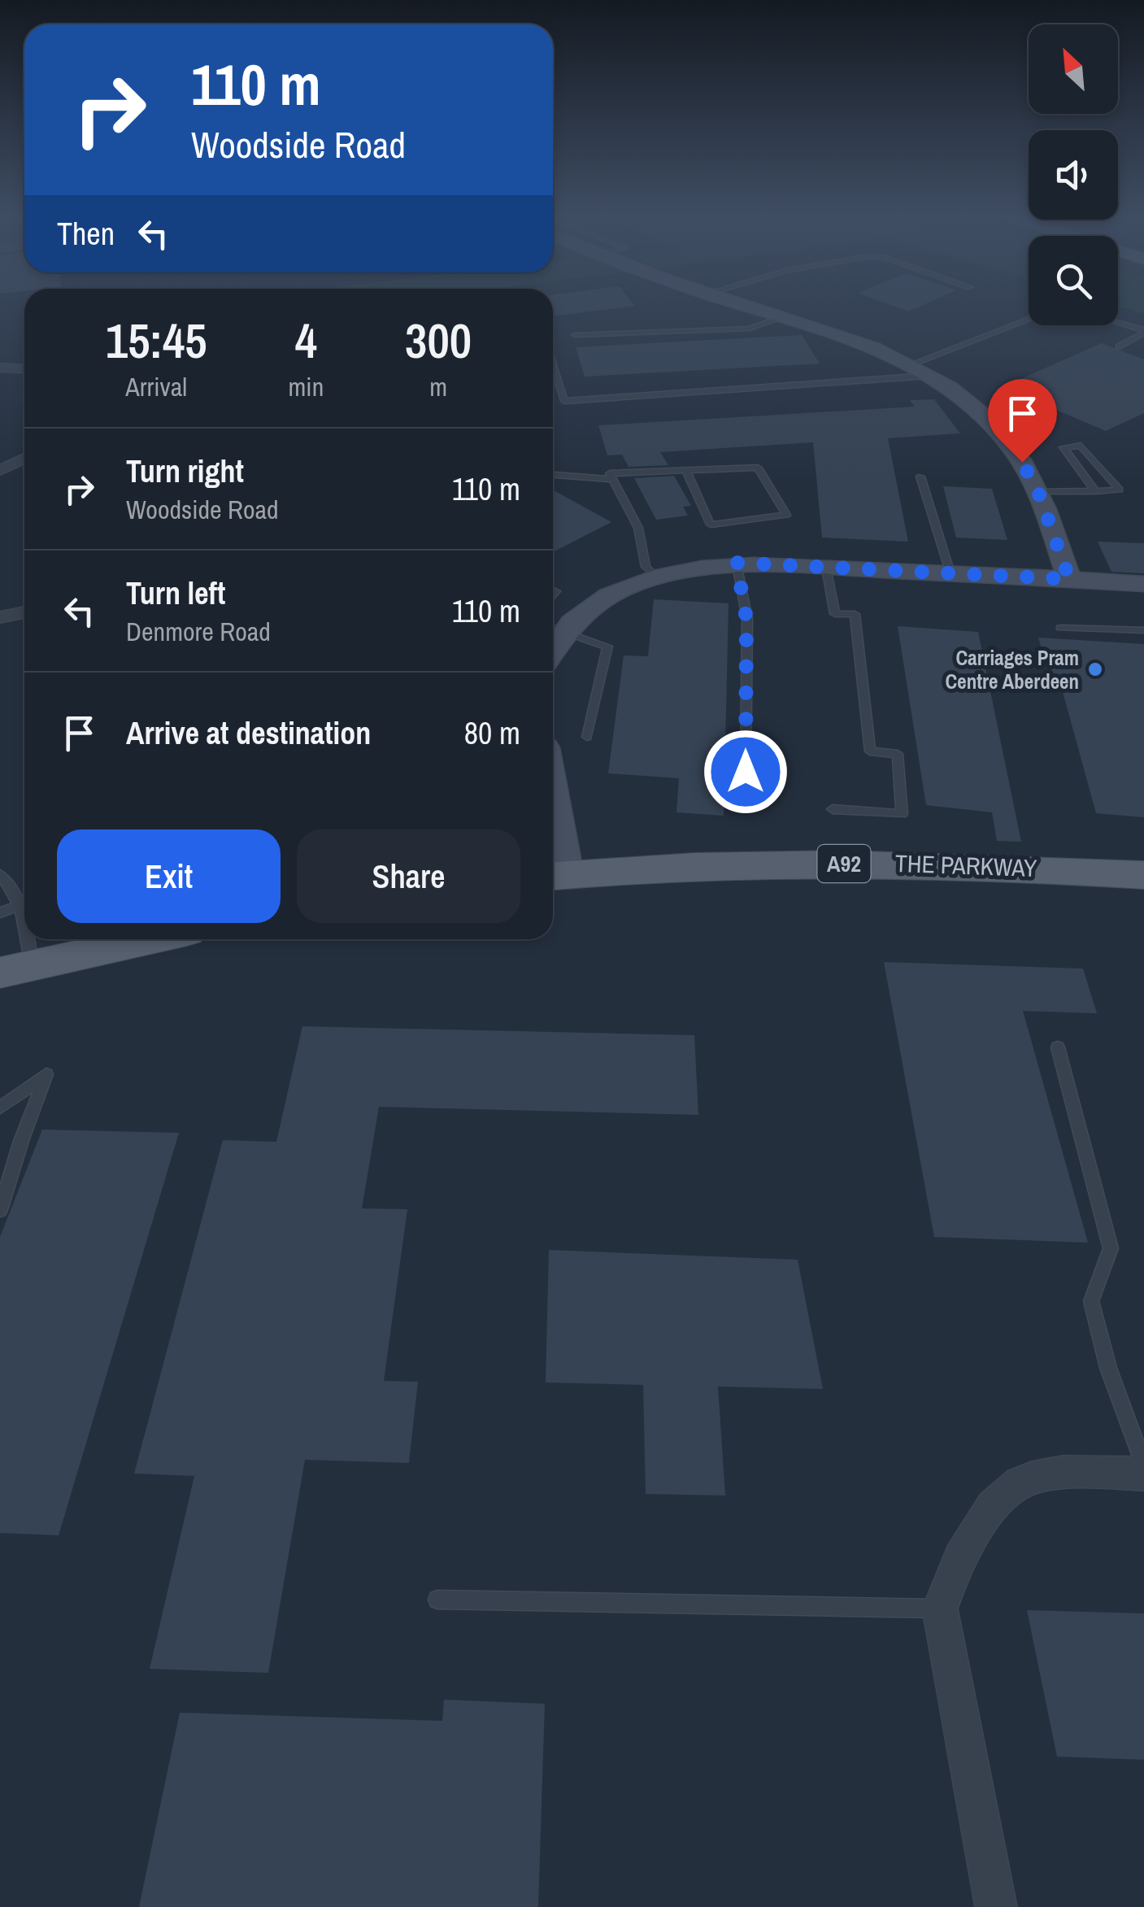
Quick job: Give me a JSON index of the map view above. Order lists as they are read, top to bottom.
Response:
{
  "streets": {
    "main road": ["A92", "THE PARKWAY"]
  },
  "places": ["Carriages Pram Centre Aberdeen"],
  "north": "top left",
  "page": {
    "turn": ["110 m", "Woodside Road"],
    "then": "Then",
    "eta": [
      "15:45",
      "Arrival",
      "4",
      "min",
      "300",
      "m"
    ],
    "list": [
      {
        "name": "Turn right",
        "note": "Woodside Road",
        "value": "110 m"
      },
      {
        "name": "Turn left",
        "note": "Denmore Road",
        "value": "110 m"
      },
      {
        "name": "Arrive at destination",
        "value": "80 m"
      }
    ],
    "buttons": ["Exit", "Share"]
  }
}
